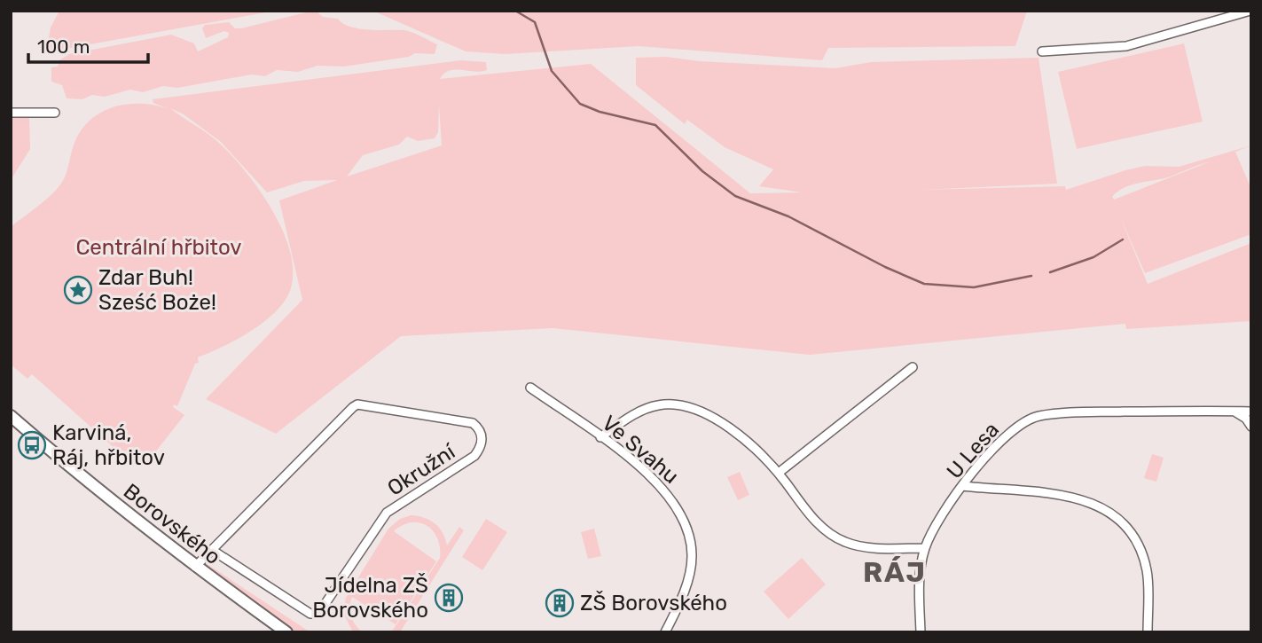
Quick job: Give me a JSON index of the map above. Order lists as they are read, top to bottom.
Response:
{
  "streets": {
    "main road": ["Borovského"],
    "street": ["Ve Svahu", "U Lesa", "Okružní"]
  },
  "crossings": [
    ["Okružní", "Borovského"]
  ],
  "districts": ["RÁJ"],
  "parks": ["Centrální hřbitov"],
  "places": {
    "place": ["Zdar Buh! Sześć Boże!"],
    "bus stop": ["Karviná, Ráj, hřbitov"],
    "building": ["Jídelna ZŠ Borovského", "ZŠ Borovského"]
  },
  "scale_bar": "100 m"
}
